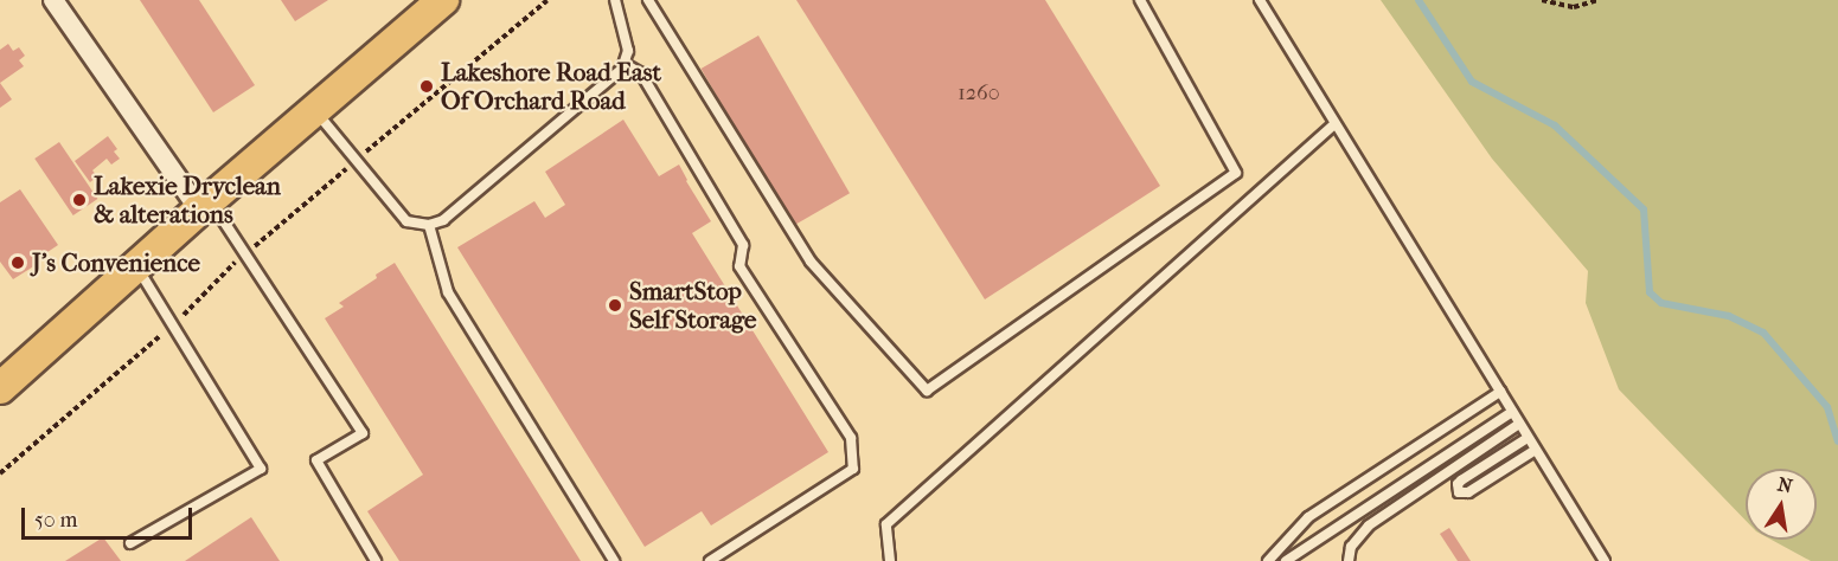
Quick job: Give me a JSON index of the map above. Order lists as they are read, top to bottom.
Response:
{
  "places": [
    "Lakeshore Road East Of Orchard Road",
    "Lakexie Dryclean & alterations",
    "J's Convenience",
    "SmartStop Self Storage"
  ],
  "house_numbers": ["1260"],
  "scale_bar": "50 m",
  "north": "top"
}
